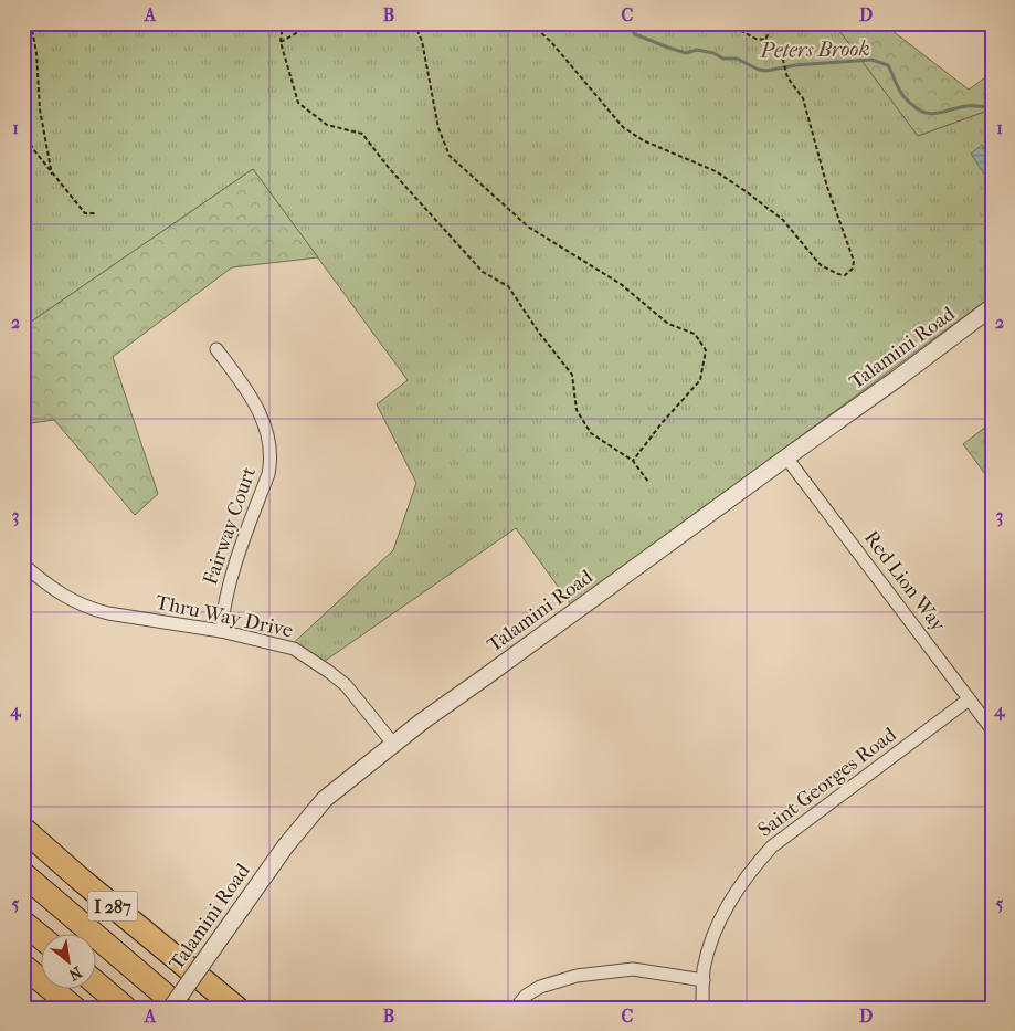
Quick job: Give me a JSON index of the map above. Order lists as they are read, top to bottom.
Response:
{
  "streets": {
    "highway": ["I 287"],
    "street": [
      "Talamini Road",
      "Fairway Court",
      "Red Lion Way",
      "Thru Way Drive",
      "Saint Georges Road"
    ]
  },
  "crossings": [
    ["Talamini Road", "Red Lion Way"],
    ["Talamini Road", "Thru Way Drive"],
    ["Fairway Court", "Thru Way Drive"],
    ["Red Lion Way", "Saint Georges Road"]
  ],
  "water": ["Peters Brook"],
  "north": "bottom right",
  "grid": {
    "columns": [
      "A",
      "B",
      "C",
      "D"
    ],
    "rows": [
      "1",
      "2",
      "3",
      "4",
      "5"
    ]
  }
}
